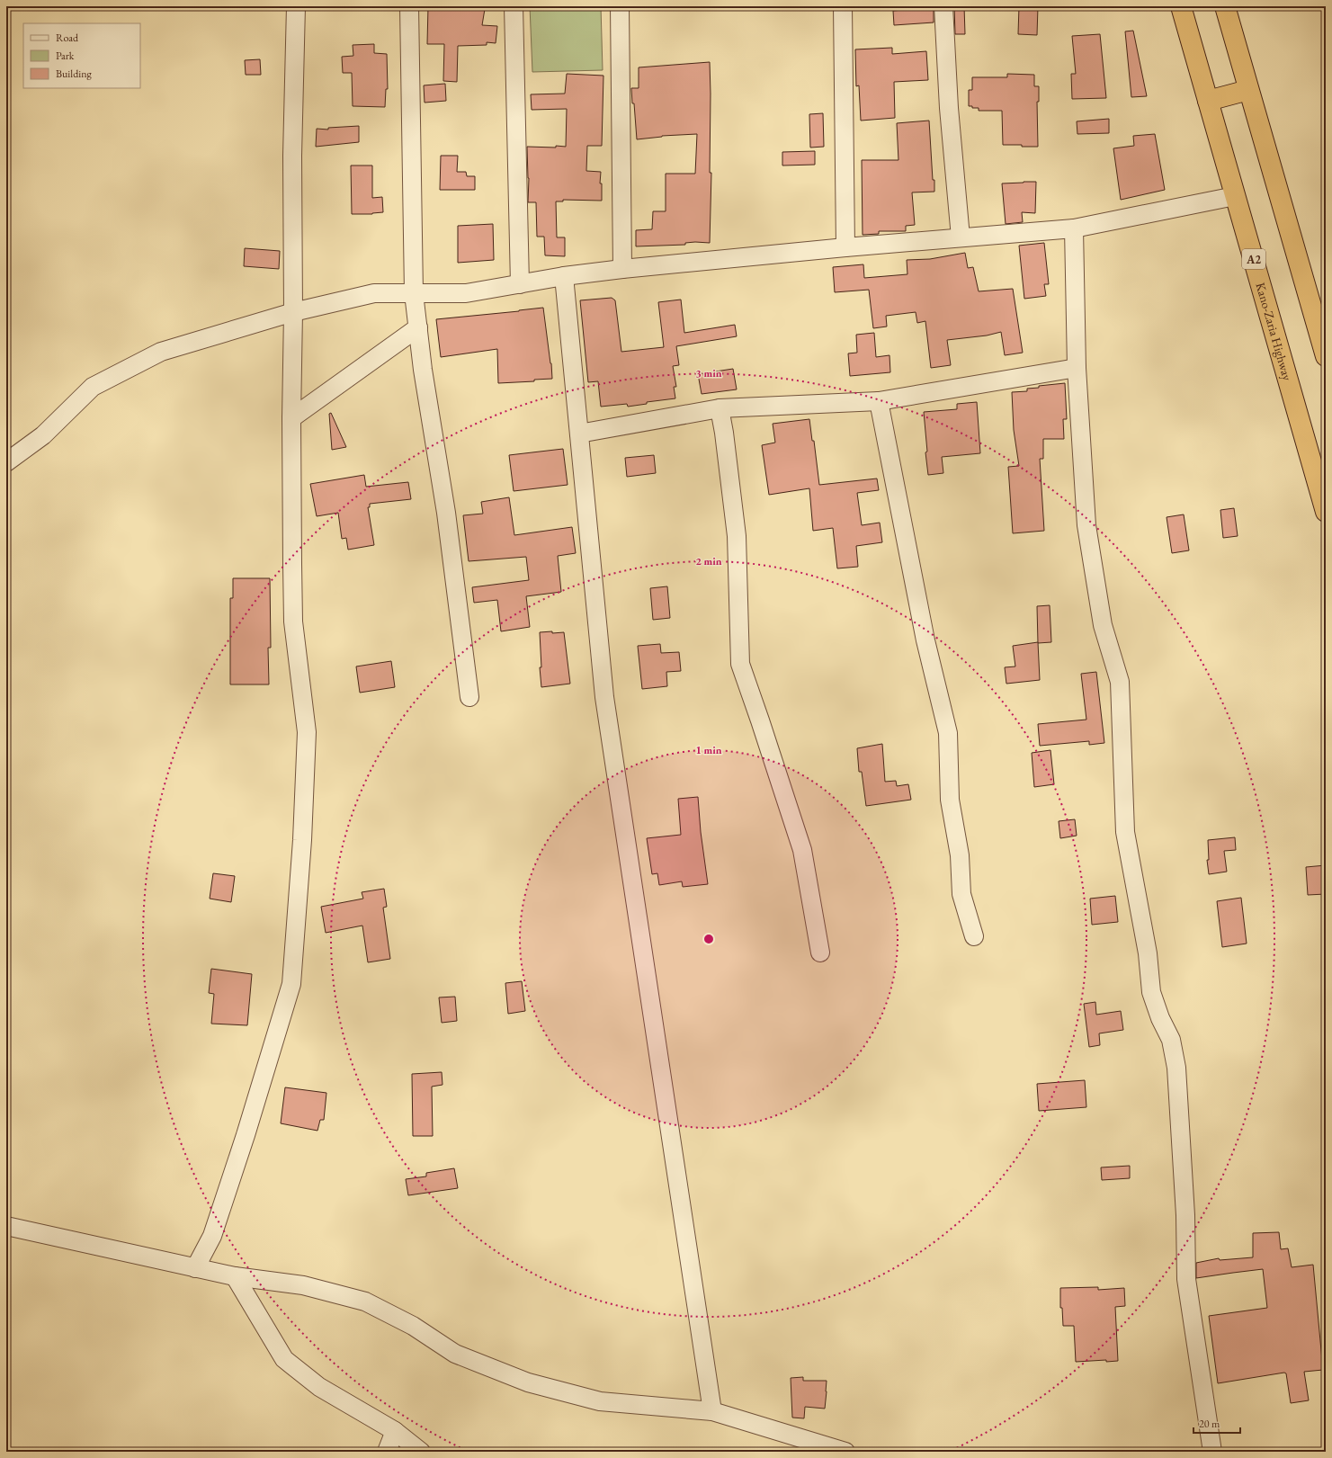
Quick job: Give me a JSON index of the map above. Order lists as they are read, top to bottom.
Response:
{
  "streets": {
    "highway": ["A2", "Kano-Zaria Highway"]
  },
  "legend": ["Road", "Park", "Building"],
  "scale_bar": "20 m",
  "rings": ["3 min", "2 min", "1 min"]
}
